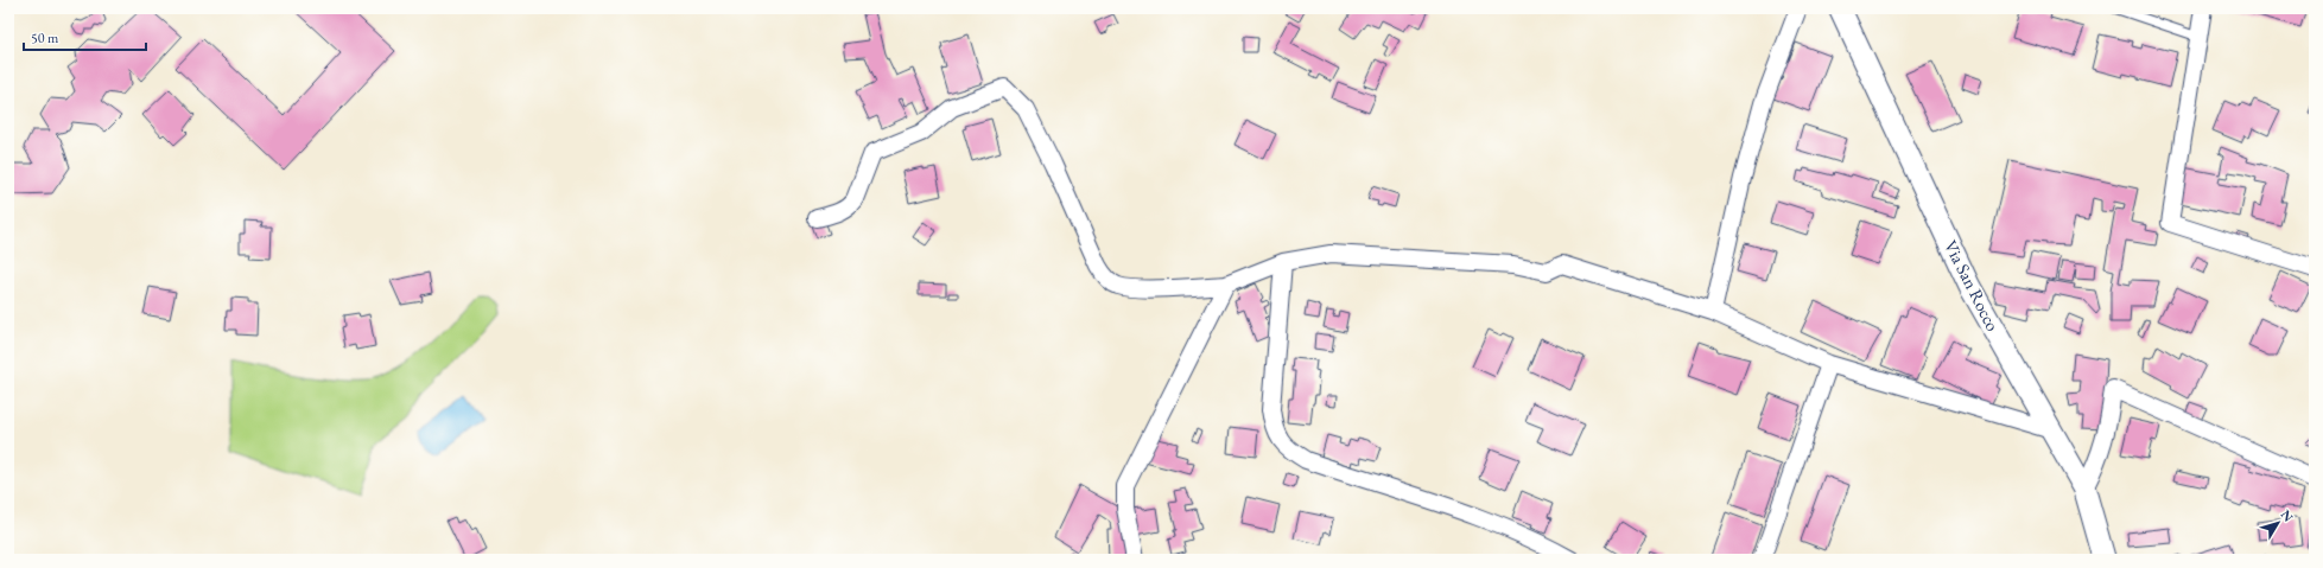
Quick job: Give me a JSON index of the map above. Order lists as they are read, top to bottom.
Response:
{
  "streets": {
    "street": ["Via San Rocco"]
  },
  "scale_bar": "50 m",
  "north": "top right"
}
